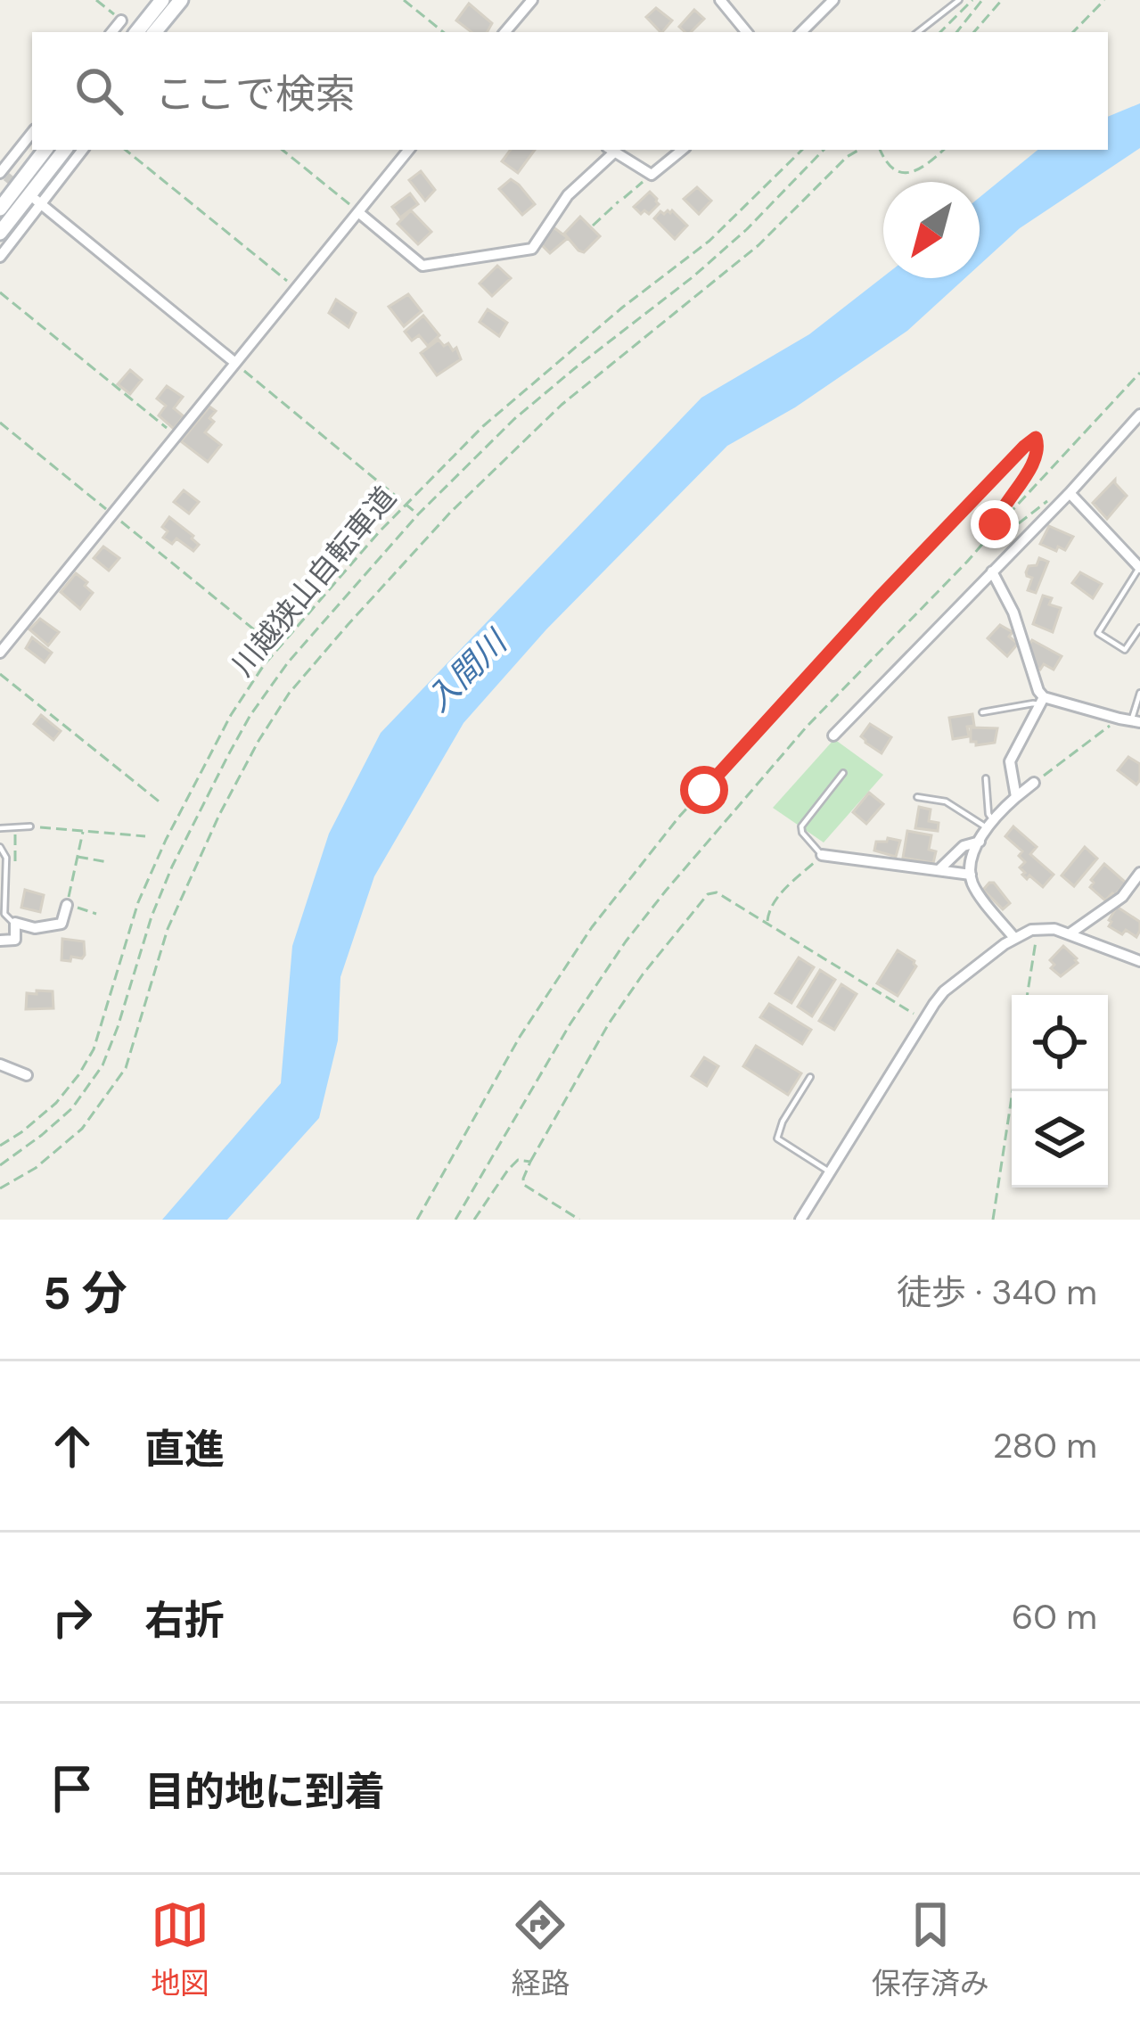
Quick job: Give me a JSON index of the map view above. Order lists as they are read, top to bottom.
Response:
{
  "streets": {
    "path": ["川越狭山自転車道"]
  },
  "water": ["入間川"],
  "north": "bottom left",
  "page": {
    "search": "ここで検索",
    "heading": ["5 分", "徒歩 · 340 m"],
    "list": [
      ["直進", "280 m"],
      ["右折", "60 m"],
      "目的地に到着"
    ],
    "nav": ["地図", "経路", "保存済み"]
  }
}
